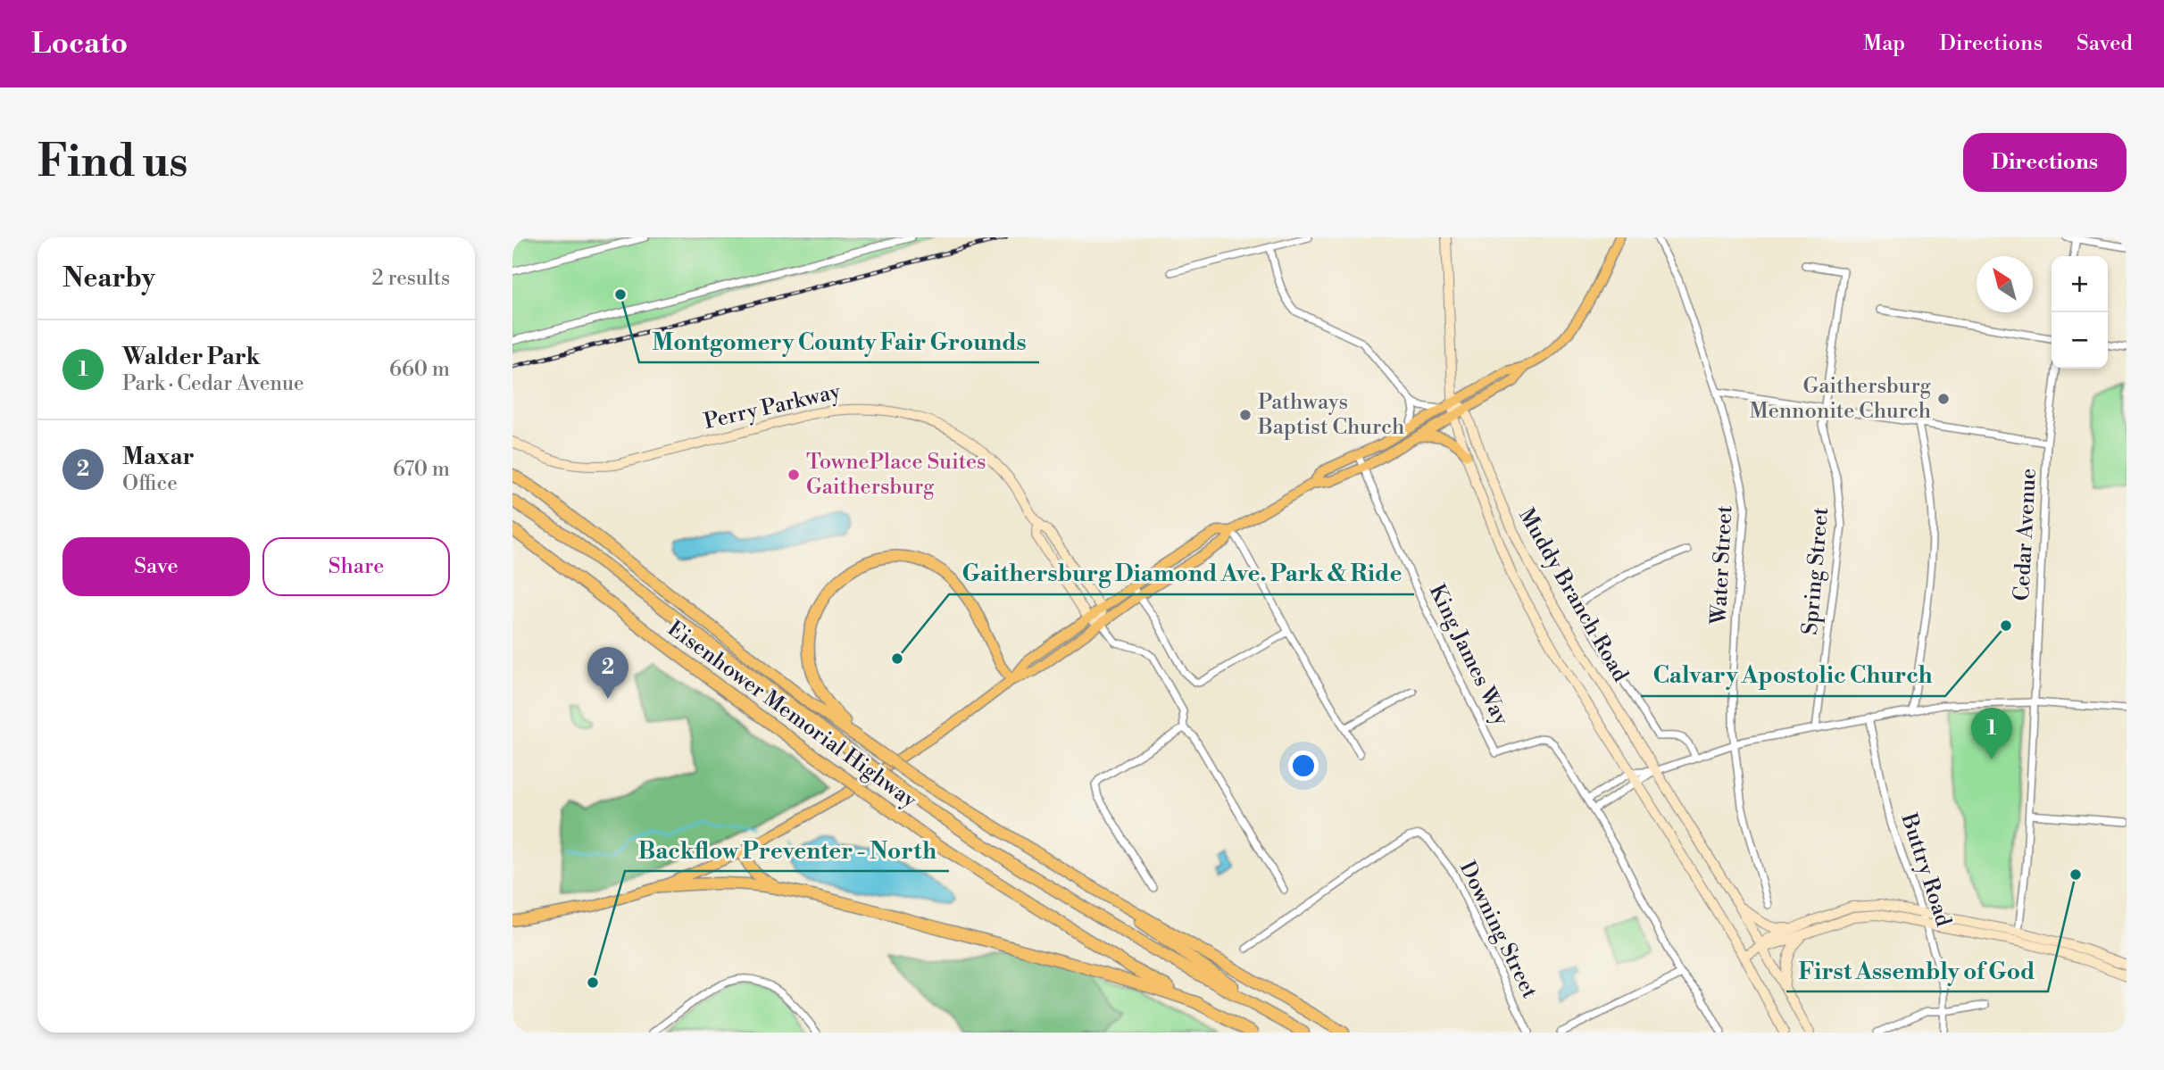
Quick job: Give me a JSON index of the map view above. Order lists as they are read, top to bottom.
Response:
{
  "streets": {
    "highway": ["Eisenhower Memorial Highway"],
    "street": [
      "Perry Parkway",
      "Cedar Avenue",
      "Water Street",
      "Spring Street",
      "Muddy Branch Road",
      "King James Way",
      "Buttry Road",
      "Downing Street"
    ]
  },
  "places": [
    "Montgomery County Fair Grounds",
    "Gaithersburg Mennonite Church",
    "Pathways Baptist Church",
    "TownePlace Suites Gaithersburg",
    "Calvary Apostolic Church",
    "Gaithersburg Diamond Ave. Park & Ride",
    "First Assembly of God",
    "Backflow Preventer - North"
  ],
  "north": "top left",
  "page": {
    "header": "Locato",
    "nav": ["Map", "Directions", "Saved"],
    "buttons": [
      "Directions",
      ["Save", "Share"]
    ],
    "title": "Find us",
    "heading": ["Nearby", "2 results"],
    "map_buttons": ["+", "−"],
    "list": [
      {
        "mark": "1",
        "name": "Walder Park",
        "note": "Park · Cedar Avenue",
        "value": "660 m"
      },
      {
        "mark": "2",
        "name": "Maxar",
        "note": "Office",
        "value": "670 m"
      }
    ],
    "pins": ["2", "1"]
  }
}
